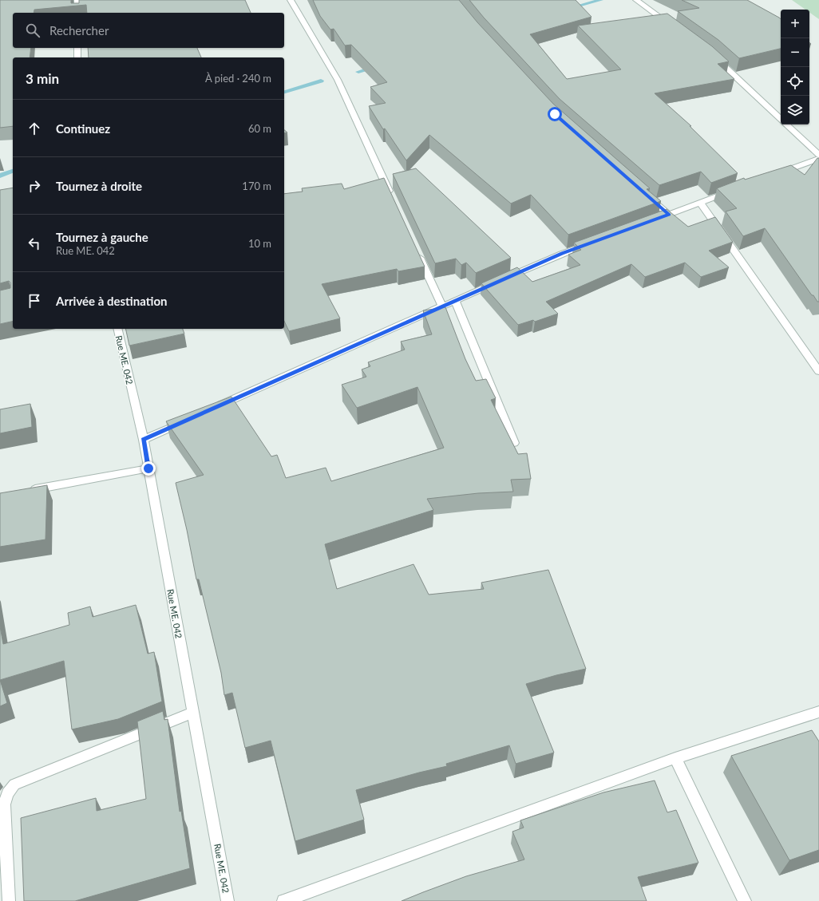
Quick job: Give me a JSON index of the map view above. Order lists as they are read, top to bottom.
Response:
{
  "streets": {
    "street": ["Rue ME. 042"]
  },
  "page": {
    "map_buttons": ["+", "−"],
    "search": "Rechercher",
    "heading": ["3 min", "À pied · 240 m"],
    "list": [
      ["Continuez", "60 m"],
      ["Tournez à droite", "170 m"],
      ["Tournez à gauche", "Rue ME. 042", "10 m"],
      "Arrivée à destination"
    ]
  }
}
